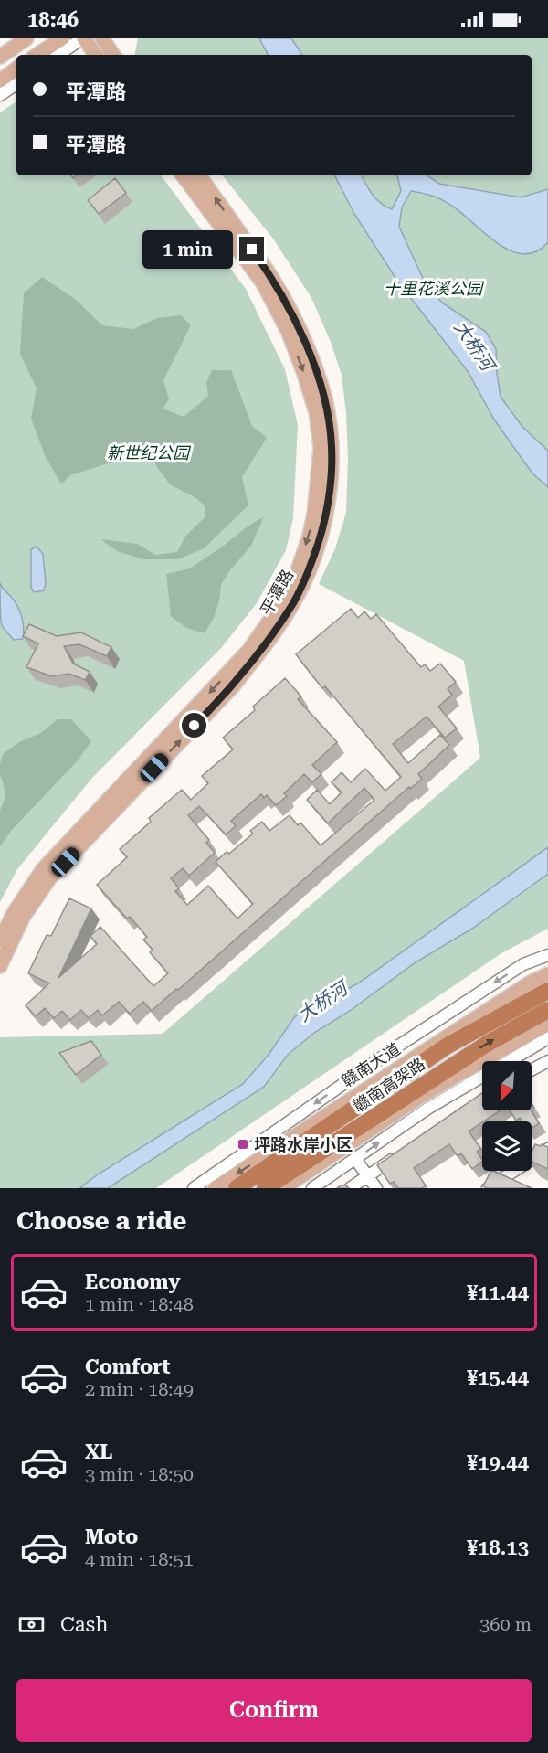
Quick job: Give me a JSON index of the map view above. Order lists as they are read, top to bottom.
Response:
{
  "streets": {
    "highway": ["赣南高架路"],
    "main road": ["平潭路", "赣南大道"]
  },
  "water": ["大桥河"],
  "parks": ["十里花溪公园", "新世纪公园"],
  "places": {
    "transit": ["坪路水岸小区"]
  },
  "north": "bottom left",
  "page": {
    "status": "18:46",
    "banner": ["平潭路", "平潭路"],
    "bubble": "1 min",
    "heading": "Choose a ride",
    "list": [
      {
        "name": "Economy",
        "note": "1 min · 18:48",
        "value": "¥11.44"
      },
      {
        "name": "Comfort",
        "note": "2 min · 18:49",
        "value": "¥15.44"
      },
      {
        "name": "XL",
        "note": "3 min · 18:50",
        "value": "¥19.44"
      },
      {
        "name": "Moto",
        "note": "4 min · 18:51",
        "value": "¥18.13"
      }
    ],
    "pay": ["Cash", "360 m"],
    "buttons": "Confirm"
  }
}
